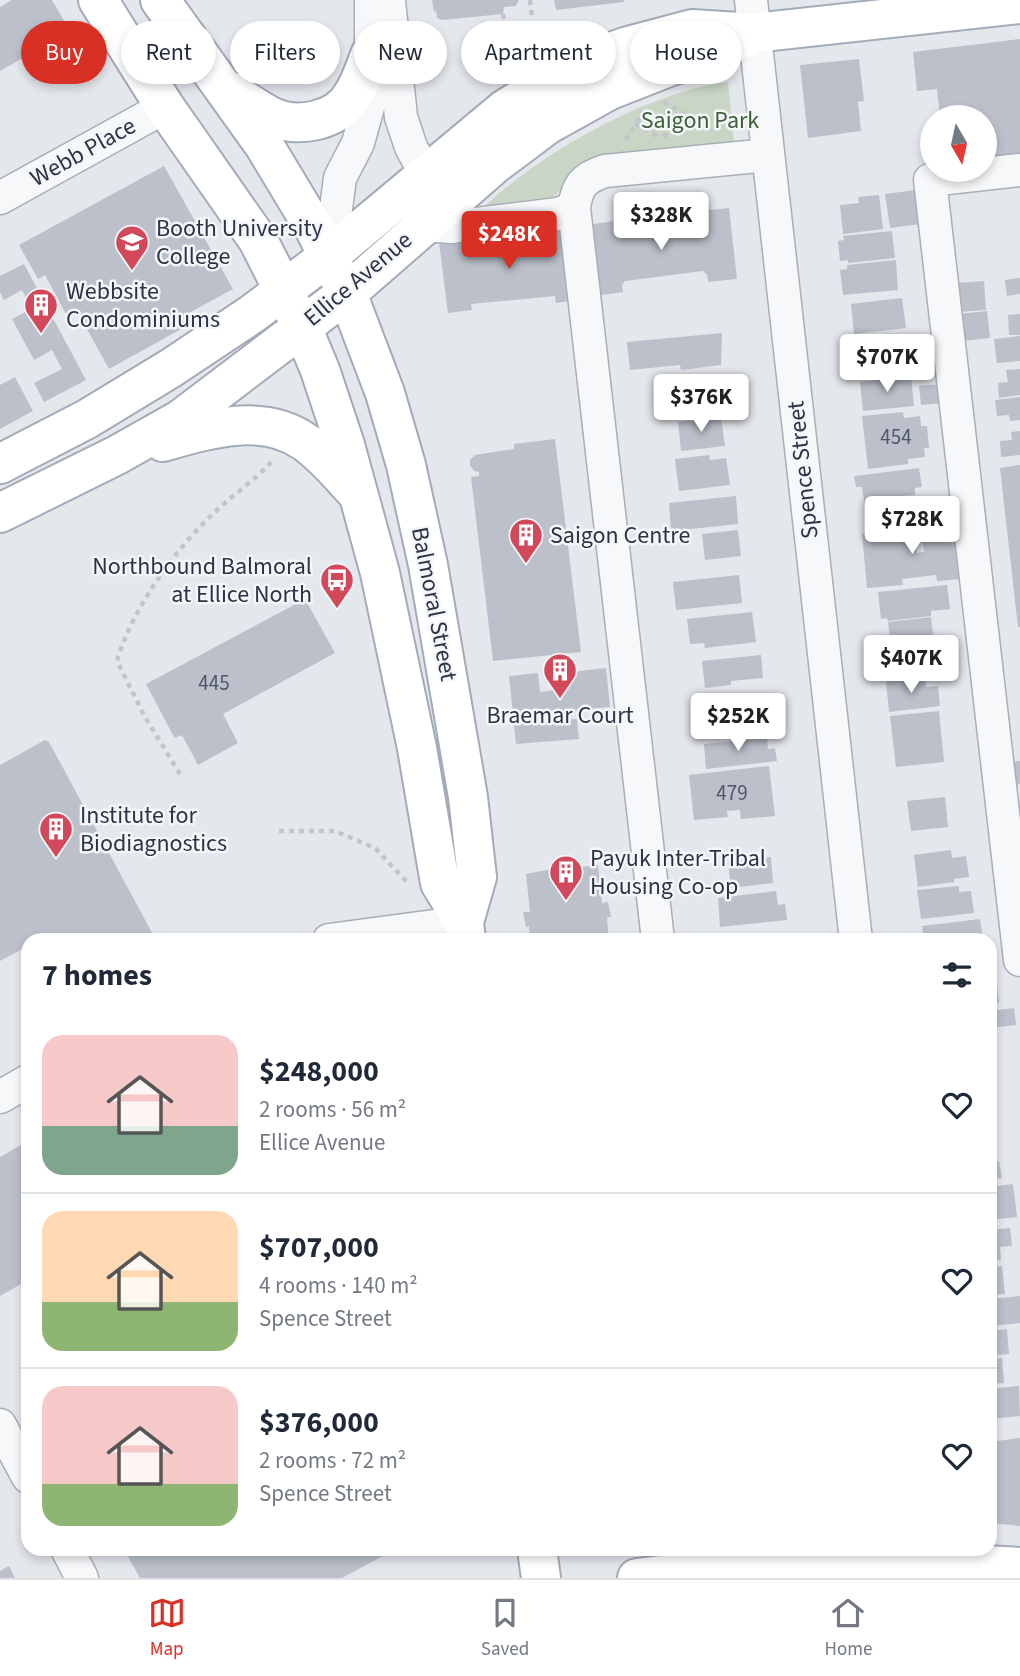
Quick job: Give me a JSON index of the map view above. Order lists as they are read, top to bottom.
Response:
{
  "streets": {
    "main road": ["Ellice Avenue", "Balmoral Street"],
    "street": ["Webb Place", "Spence Street"]
  },
  "crossings": [
    ["Webb Place", "Balmoral Street"],
    ["Ellice Avenue", "Spence Street"],
    ["Ellice Avenue", "Balmoral Street"]
  ],
  "parks": ["Saigon Park"],
  "places": {
    "school or university": ["Booth University College"],
    "building": [
      "Webbsite Condominiums",
      "Saigon Centre",
      "Braemar Court",
      "Institute for Biodiagnostics",
      "Payuk Inter-Tribal Housing Co-op"
    ],
    "bus stop": ["Northbound Balmoral at Ellice North"]
  },
  "house_numbers": ["454", "445", "479"],
  "north": "bottom",
  "page": {
    "chip": [
      "Buy",
      "Rent",
      "Filters",
      "New",
      "Apartment",
      "House"
    ],
    "price": [
      "$328K",
      "$248K",
      "$707K",
      "$376K",
      "$728K",
      "$407K",
      "$252K"
    ],
    "heading": "7 homes",
    "list": [
      {
        "name": "$248,000",
        "note": "2 rooms · 56 m² · Ellice Avenue"
      },
      {
        "name": "$707,000",
        "note": "4 rooms · 140 m² · Spence Street"
      },
      {
        "name": "$376,000",
        "note": "2 rooms · 72 m² · Spence Street"
      }
    ],
    "tabs": ["Map", "Saved", "Home"]
  }
}
